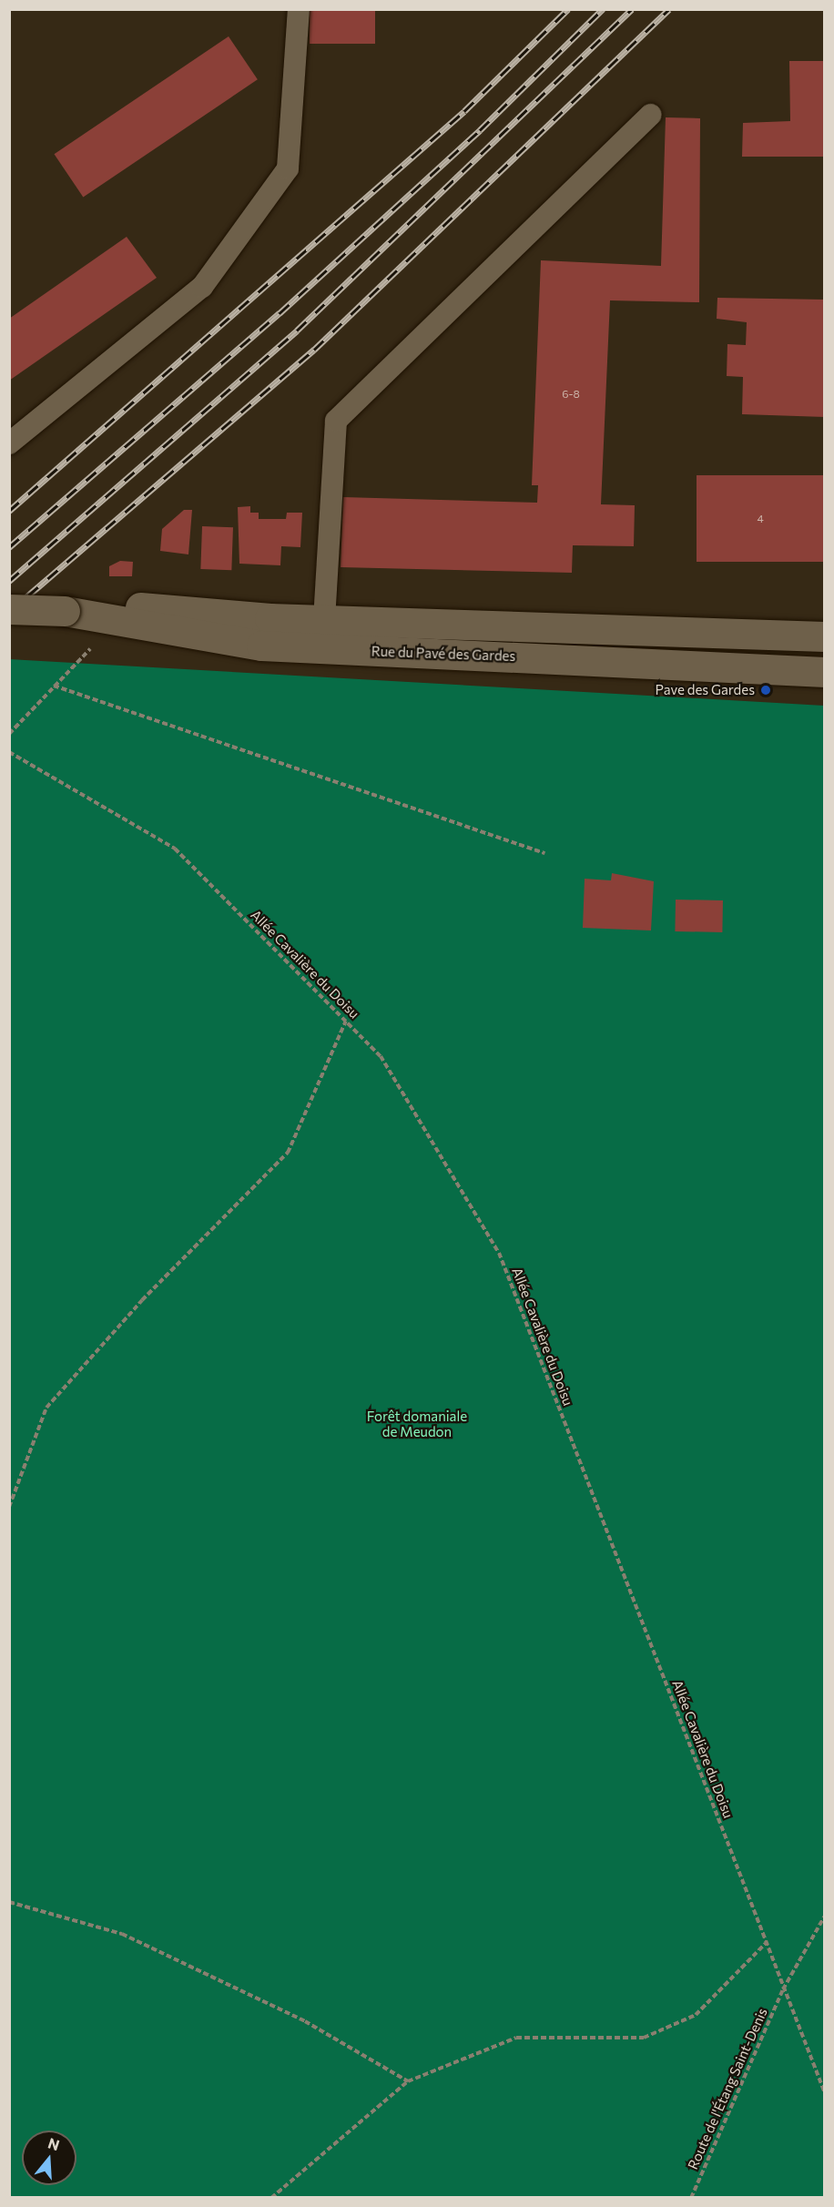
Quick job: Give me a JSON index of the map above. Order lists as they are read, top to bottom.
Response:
{
  "streets": {
    "main road": ["Rue du Pavé des Gardes"],
    "path": ["Allée Cavalière du Doisu", "Route de l'Étang Saint-Denis"]
  },
  "crossings": [
    ["Allée Cavalière du Doisu", "Route de l'Étang Saint-Denis"]
  ],
  "parks": ["Forêt domaniale de Meudon"],
  "places": ["Pave des Gardes"],
  "house_numbers": ["6-8", "4"],
  "north": "top"
}
